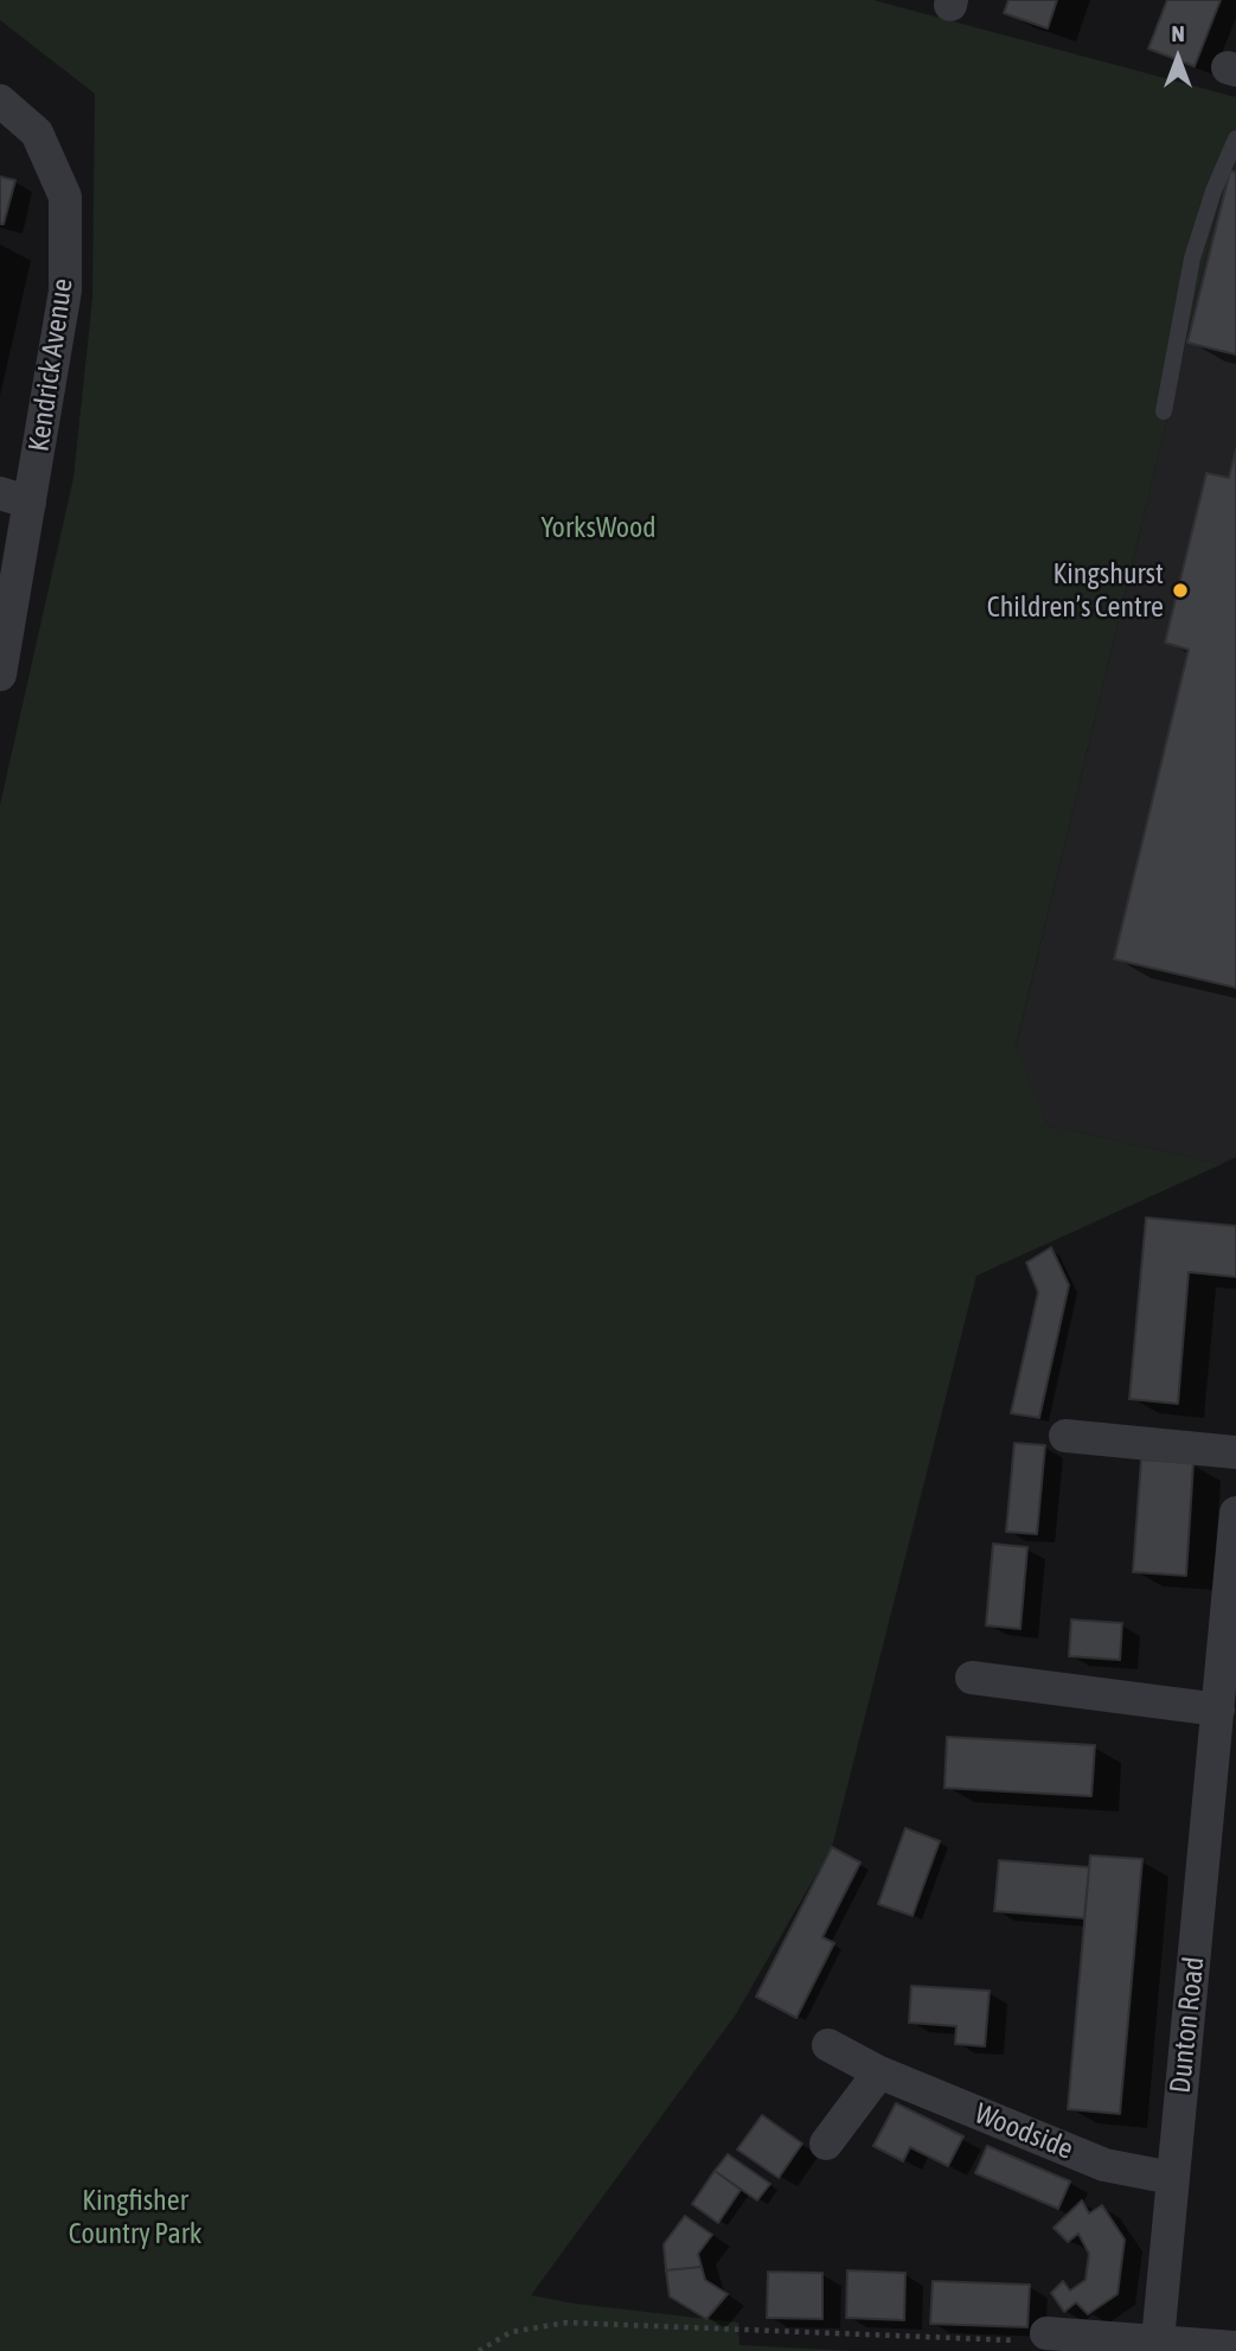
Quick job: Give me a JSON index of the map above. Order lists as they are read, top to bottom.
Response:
{
  "streets": {
    "street": ["Kendrick Avenue", "Dunton Road", "Woodside"]
  },
  "crossings": [
    ["Dunton Road", "Woodside"]
  ],
  "parks": ["YorksWood", "Kingfisher Country Park"],
  "places": ["Kingshurst Children’s Centre"],
  "north": "top"
}
